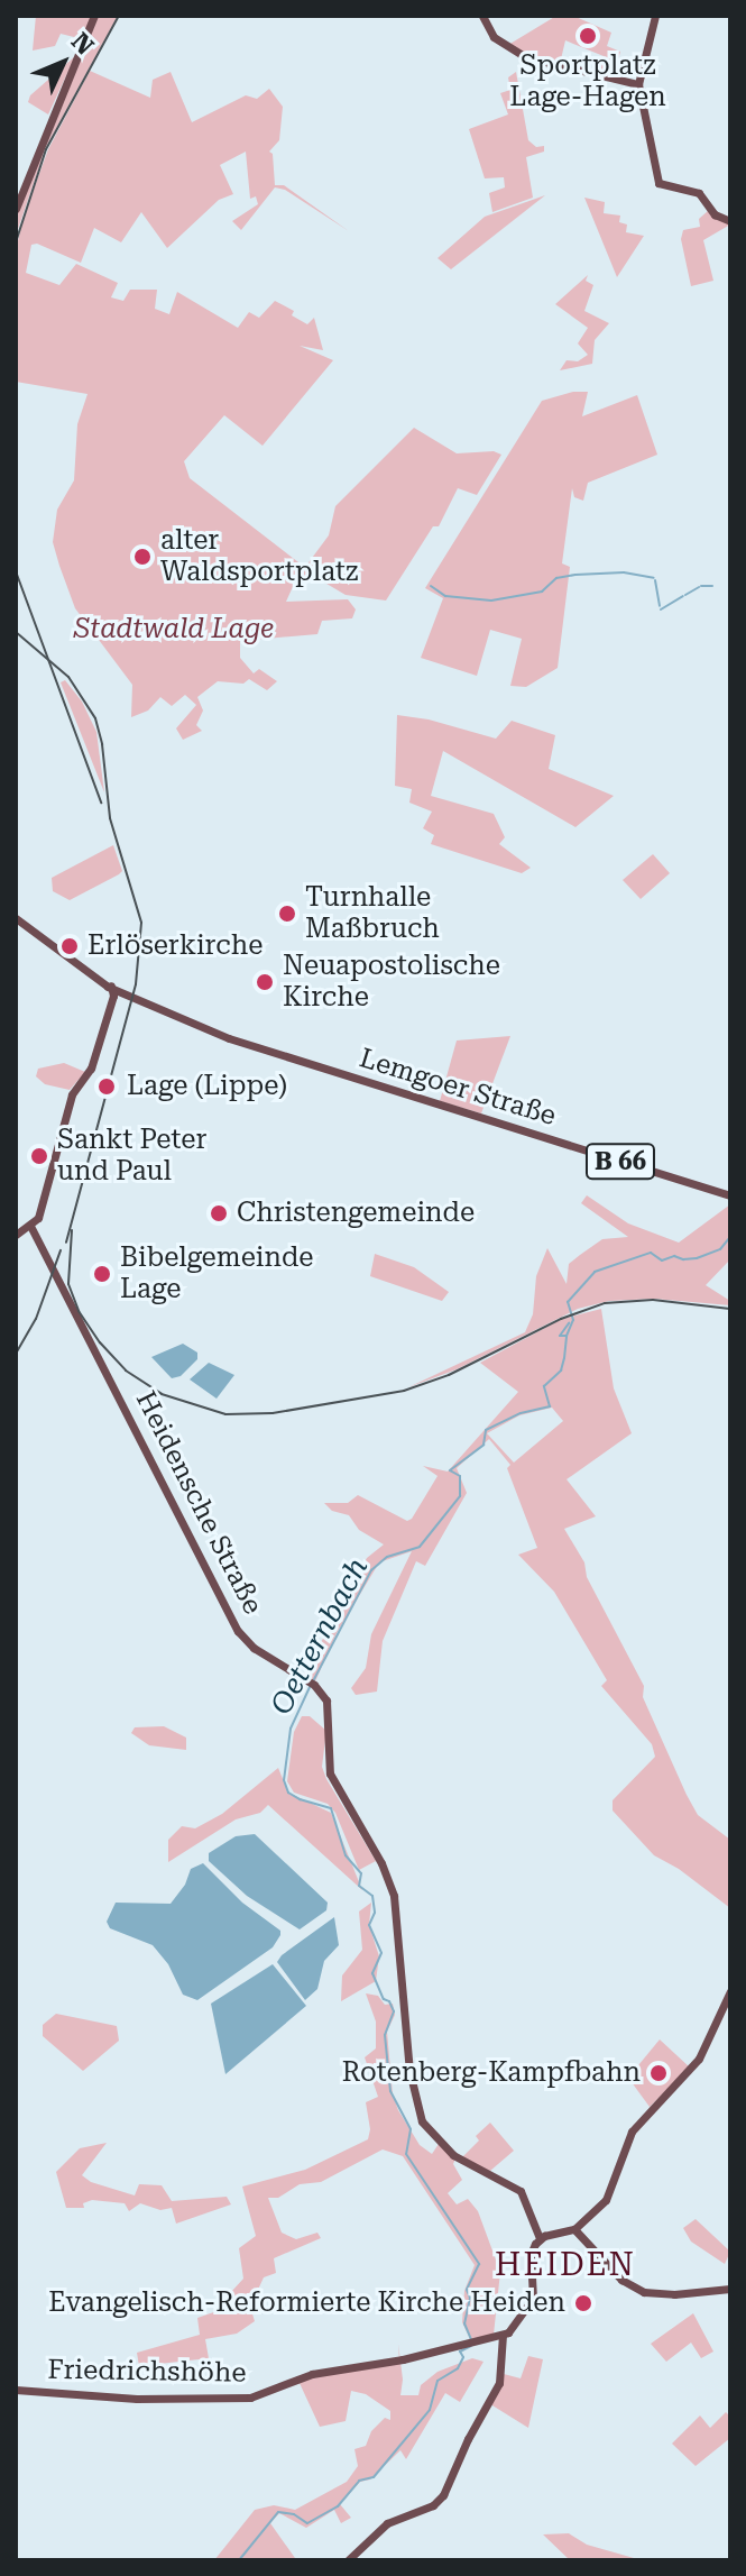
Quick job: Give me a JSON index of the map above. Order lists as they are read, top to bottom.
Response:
{
  "streets": {
    "main road": [
      "Lemgoer Straße",
      "B 66",
      "Heidensche Straße",
      "Friedrichshöhe"
    ]
  },
  "crossings": [
    ["Lemgoer Straße", "B 66"]
  ],
  "districts": ["HEIDEN"],
  "water": ["Oetternbach"],
  "parks": ["Stadtwald Lage"],
  "places": [
    "Sportplatz Lage-Hagen",
    "alter Waldsportplatz",
    "Turnhalle Maßbruch",
    "Erlöserkirche",
    "Neuapostolische Kirche",
    "Lage (Lippe)",
    "Sankt Peter und Paul",
    "Christengemeinde",
    "Bibelgemeinde Lage",
    "Rotenberg-Kampfbahn",
    "Evangelisch-Reformierte Kirche Heiden"
  ],
  "north": "top right"
}
